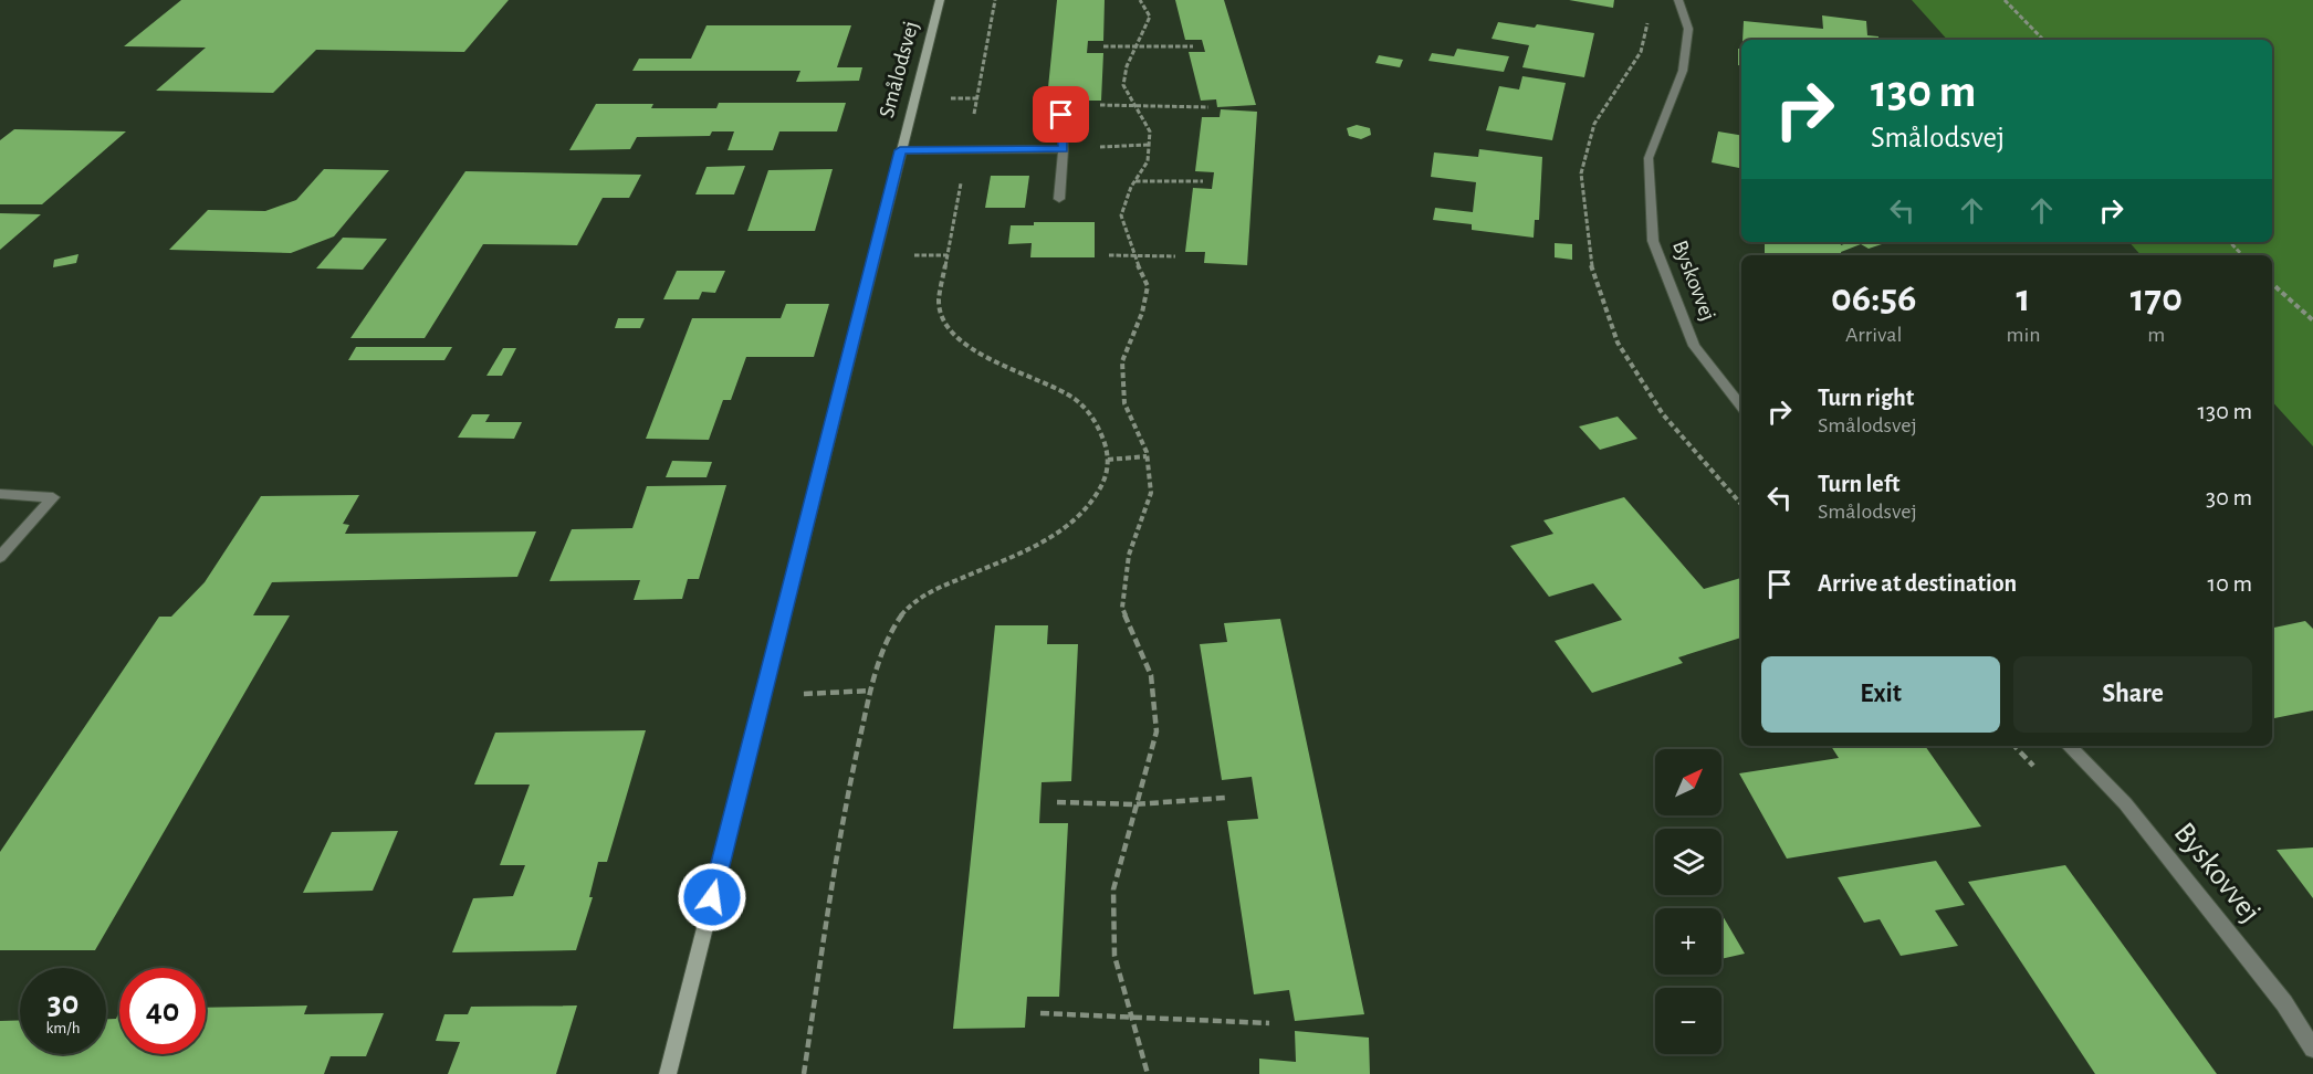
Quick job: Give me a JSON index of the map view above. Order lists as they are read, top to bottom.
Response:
{
  "streets": {
    "street": ["Smålodsvej", "Byskovvej"]
  },
  "north": "top right",
  "page": {
    "turn": ["130 m", "Smålodsvej"],
    "eta": [
      "06:56",
      "Arrival",
      "1",
      "min",
      "170",
      "m"
    ],
    "list": [
      {
        "name": "Turn right",
        "note": "Smålodsvej",
        "value": "130 m"
      },
      {
        "name": "Turn left",
        "note": "Smålodsvej",
        "value": "30 m"
      },
      {
        "name": "Arrive at destination",
        "value": "10 m"
      }
    ],
    "buttons": ["Exit", "Share"],
    "map_buttons": ["+", "−"],
    "speed": "30 km/h",
    "limit": "40"
  }
}
